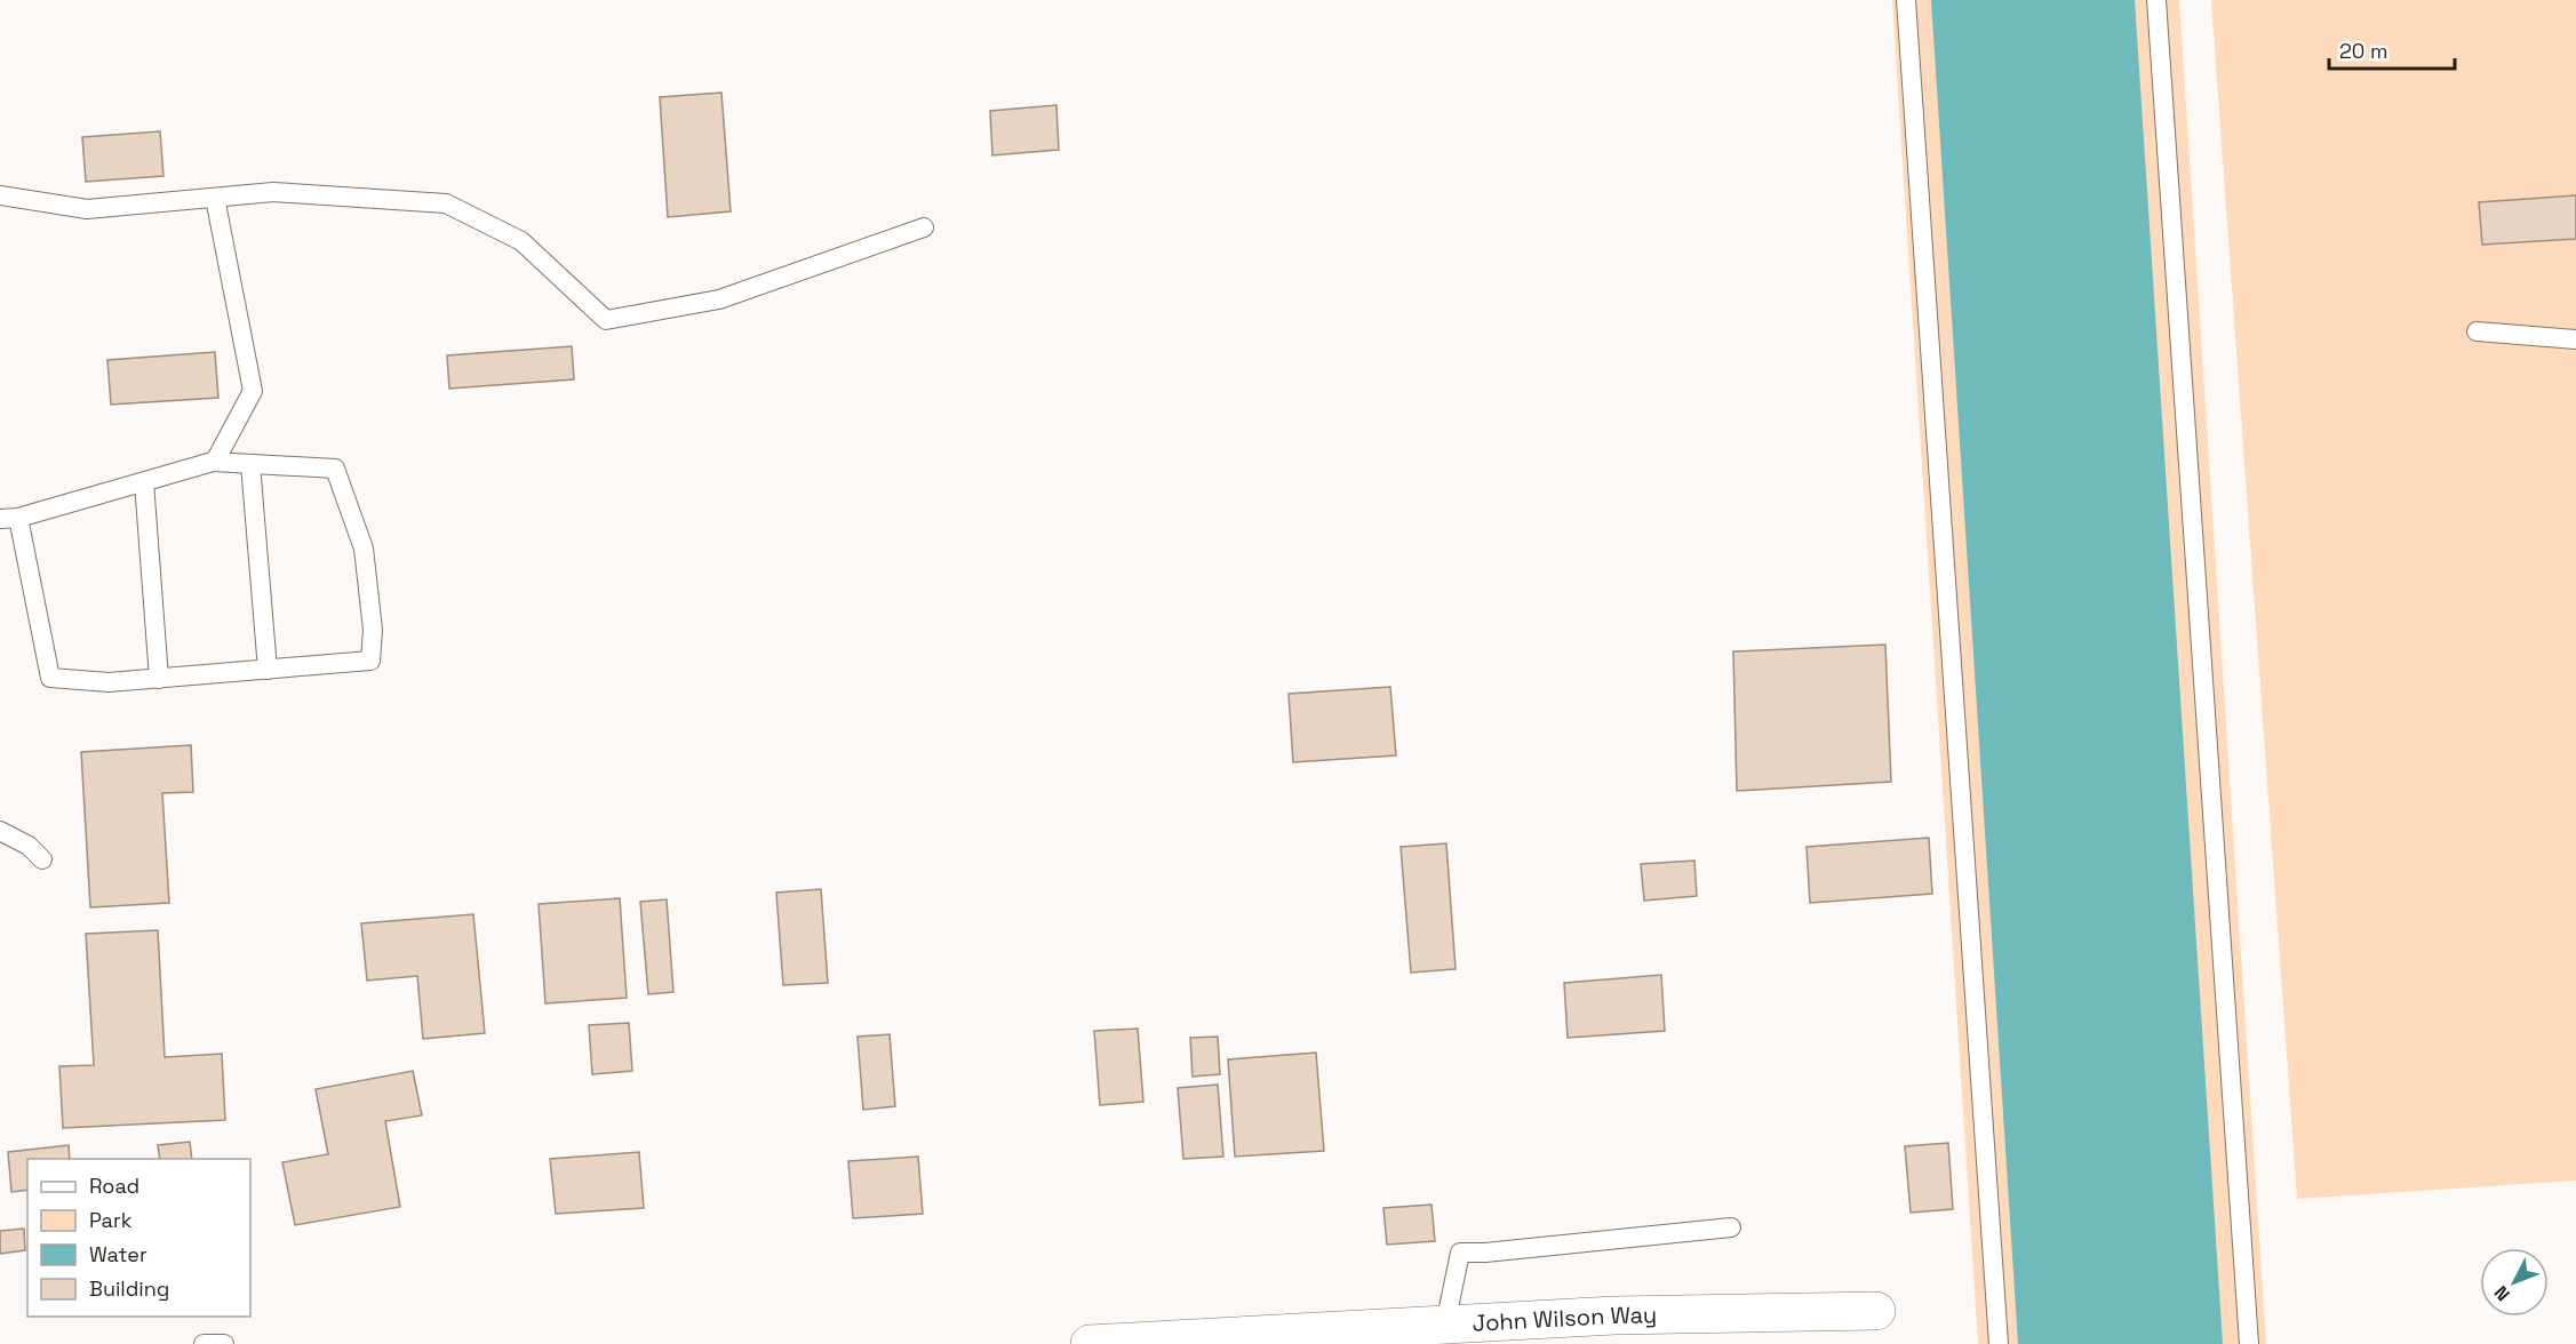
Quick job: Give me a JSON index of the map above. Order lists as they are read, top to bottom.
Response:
{
  "streets": {
    "street": ["John Wilson Way"]
  },
  "legend": [
    "Road",
    "Park",
    "Water",
    "Building"
  ],
  "scale_bar": "20 m",
  "north": "bottom left"
}
